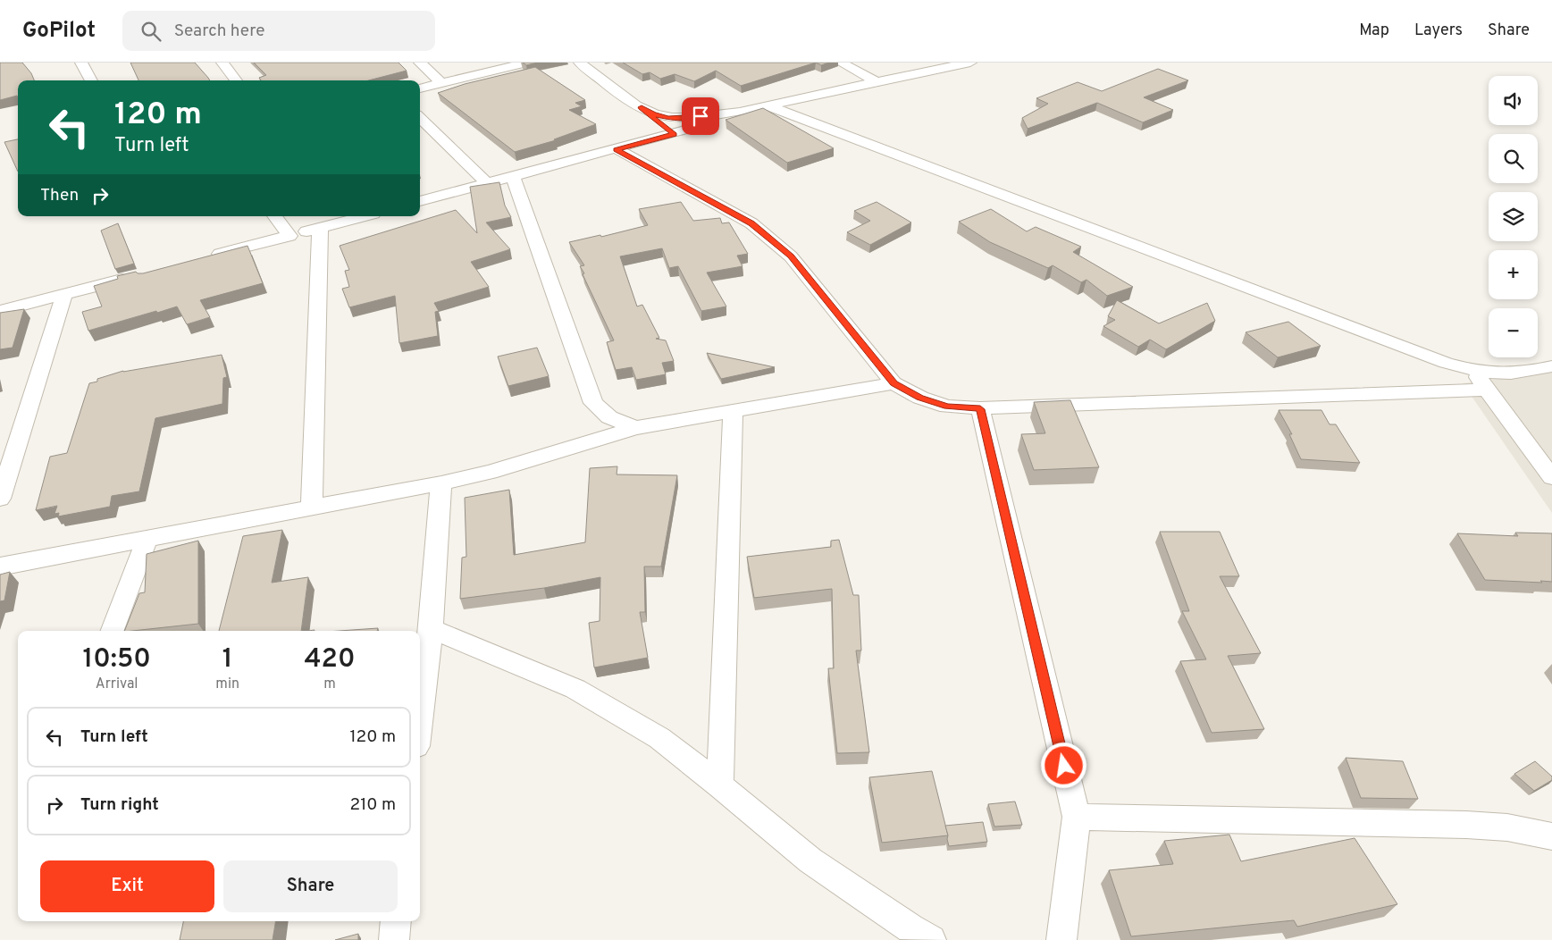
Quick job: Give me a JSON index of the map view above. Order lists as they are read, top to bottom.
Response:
{
  "page": {
    "header": "GoPilot",
    "search": "Search here",
    "nav": ["Map", "Layers", "Share"],
    "map_buttons": ["+", "−"],
    "turn": ["120 m", "Turn left"],
    "then": "Then",
    "eta": [
      "10:50",
      "Arrival",
      "1",
      "min",
      "420",
      "m"
    ],
    "list": [
      {
        "name": "Turn left",
        "value": "120 m"
      },
      {
        "name": "Turn right",
        "value": "210 m"
      }
    ],
    "buttons": ["Exit", "Share"]
  }
}
